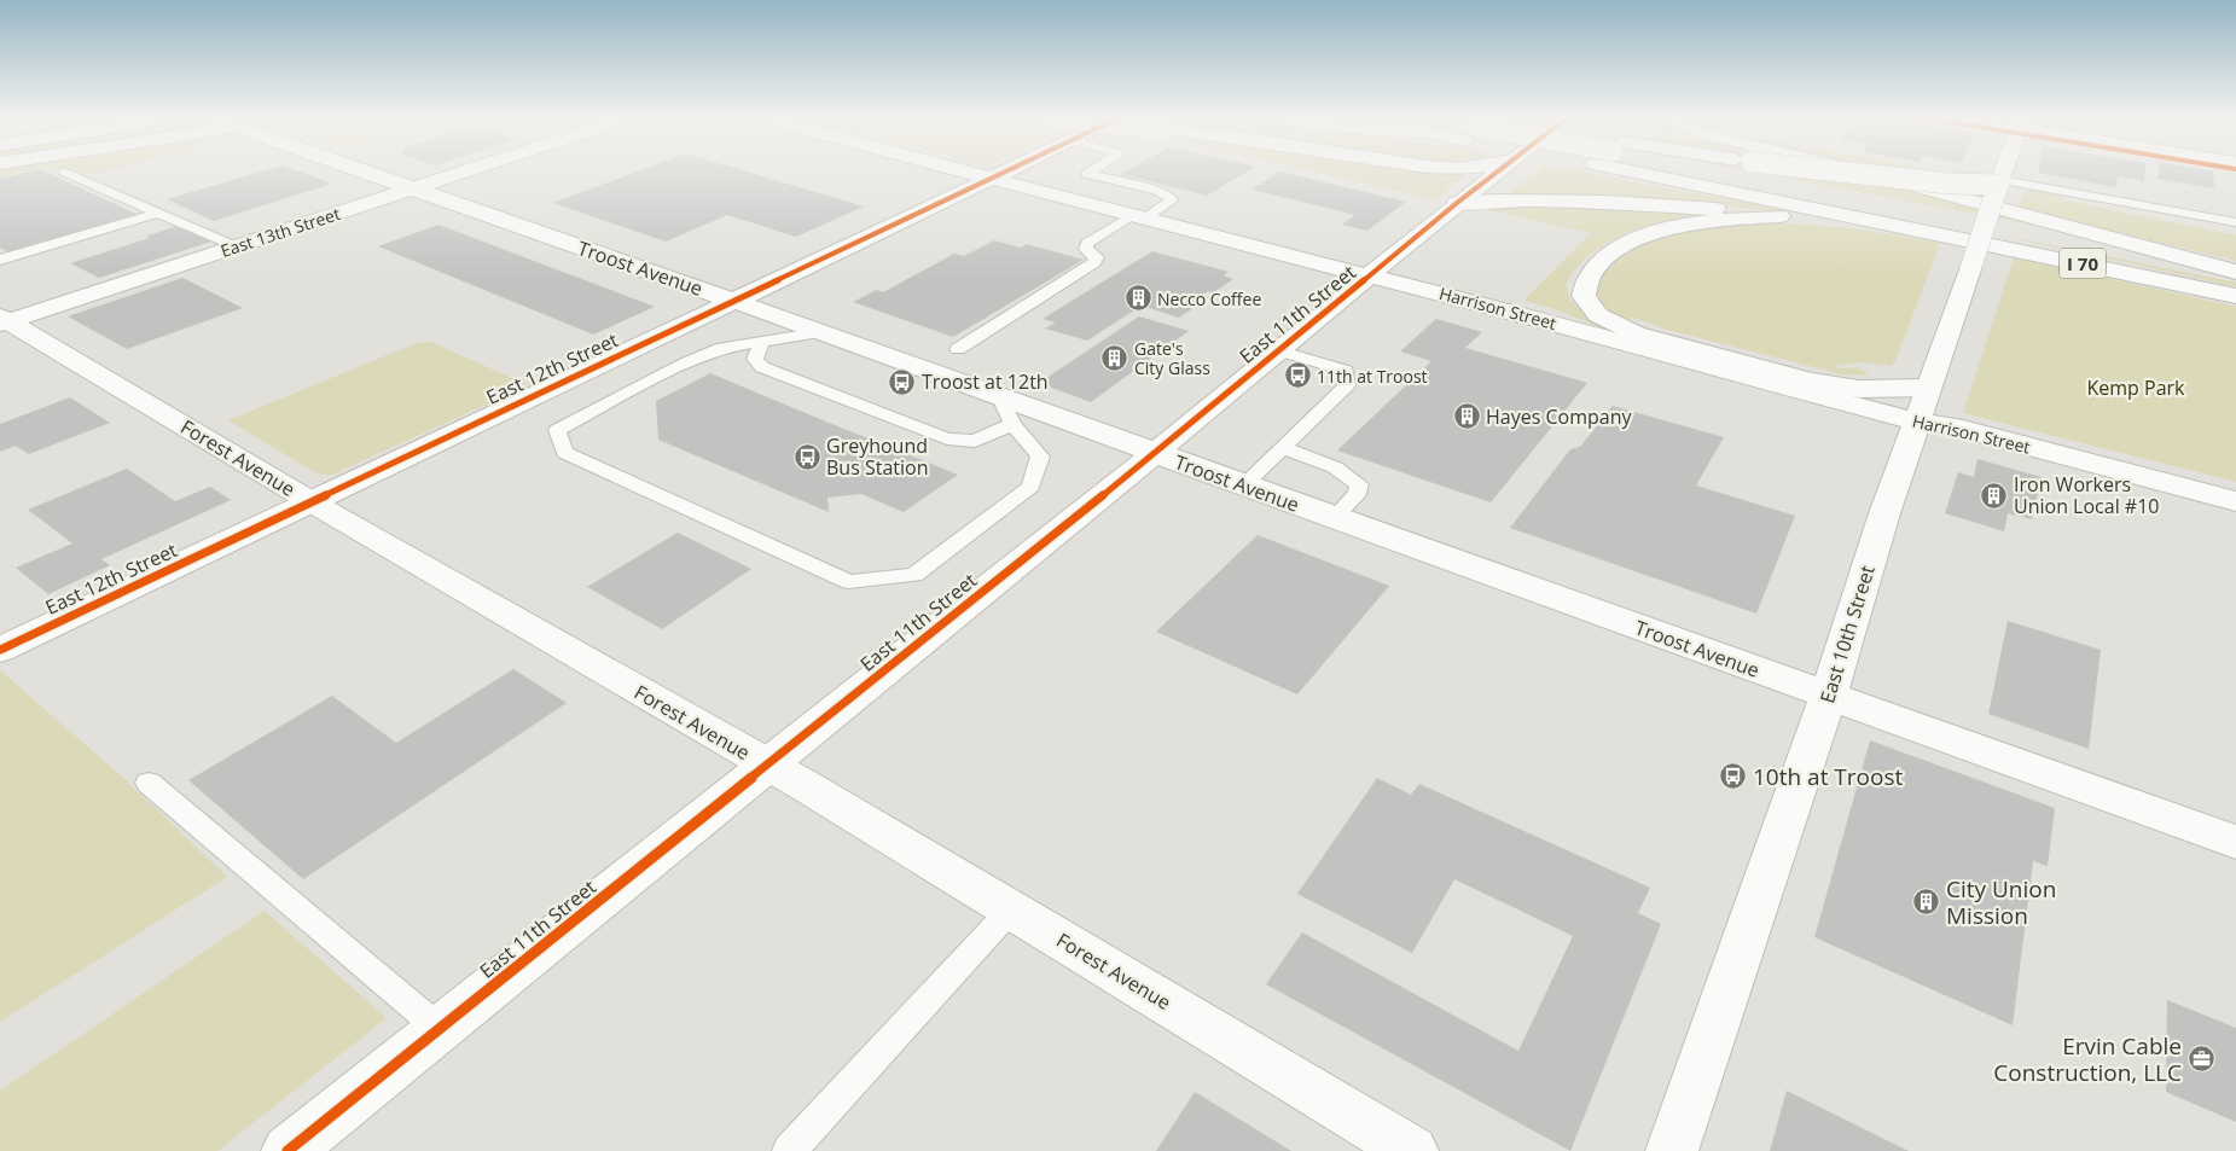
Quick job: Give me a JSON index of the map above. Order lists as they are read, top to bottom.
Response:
{
  "streets": {
    "main road": [
      "East 13th Street",
      "I 70",
      "Troost Avenue",
      "Harrison Street",
      "East 11th Street",
      "East 12th Street",
      "Forest Avenue",
      "East 10th Street"
    ]
  },
  "crossings": [
    ["East 13th Street", "Troost Avenue"],
    ["East 13th Street", "Forest Avenue"],
    ["Troost Avenue", "East 11th Street"],
    ["Troost Avenue", "East 12th Street"],
    ["Troost Avenue", "East 10th Street"],
    ["Harrison Street", "East 11th Street"],
    ["Harrison Street", "East 12th Street"],
    ["Harrison Street", "East 10th Street"],
    ["East 11th Street", "Forest Avenue"],
    ["East 12th Street", "Forest Avenue"]
  ],
  "parks": ["Kemp Park"],
  "places": {
    "building": [
      "Necco Coffee",
      "Gate's City Glass",
      "Hayes Company",
      "Iron Workers Union Local #10",
      "City Union Mission"
    ],
    "bus stop": [
      "11th at Troost",
      "Troost at 12th",
      "Greyhound Bus Station",
      "10th at Troost"
    ],
    "office": ["Ervin Cable Construction, LLC"]
  }
}
